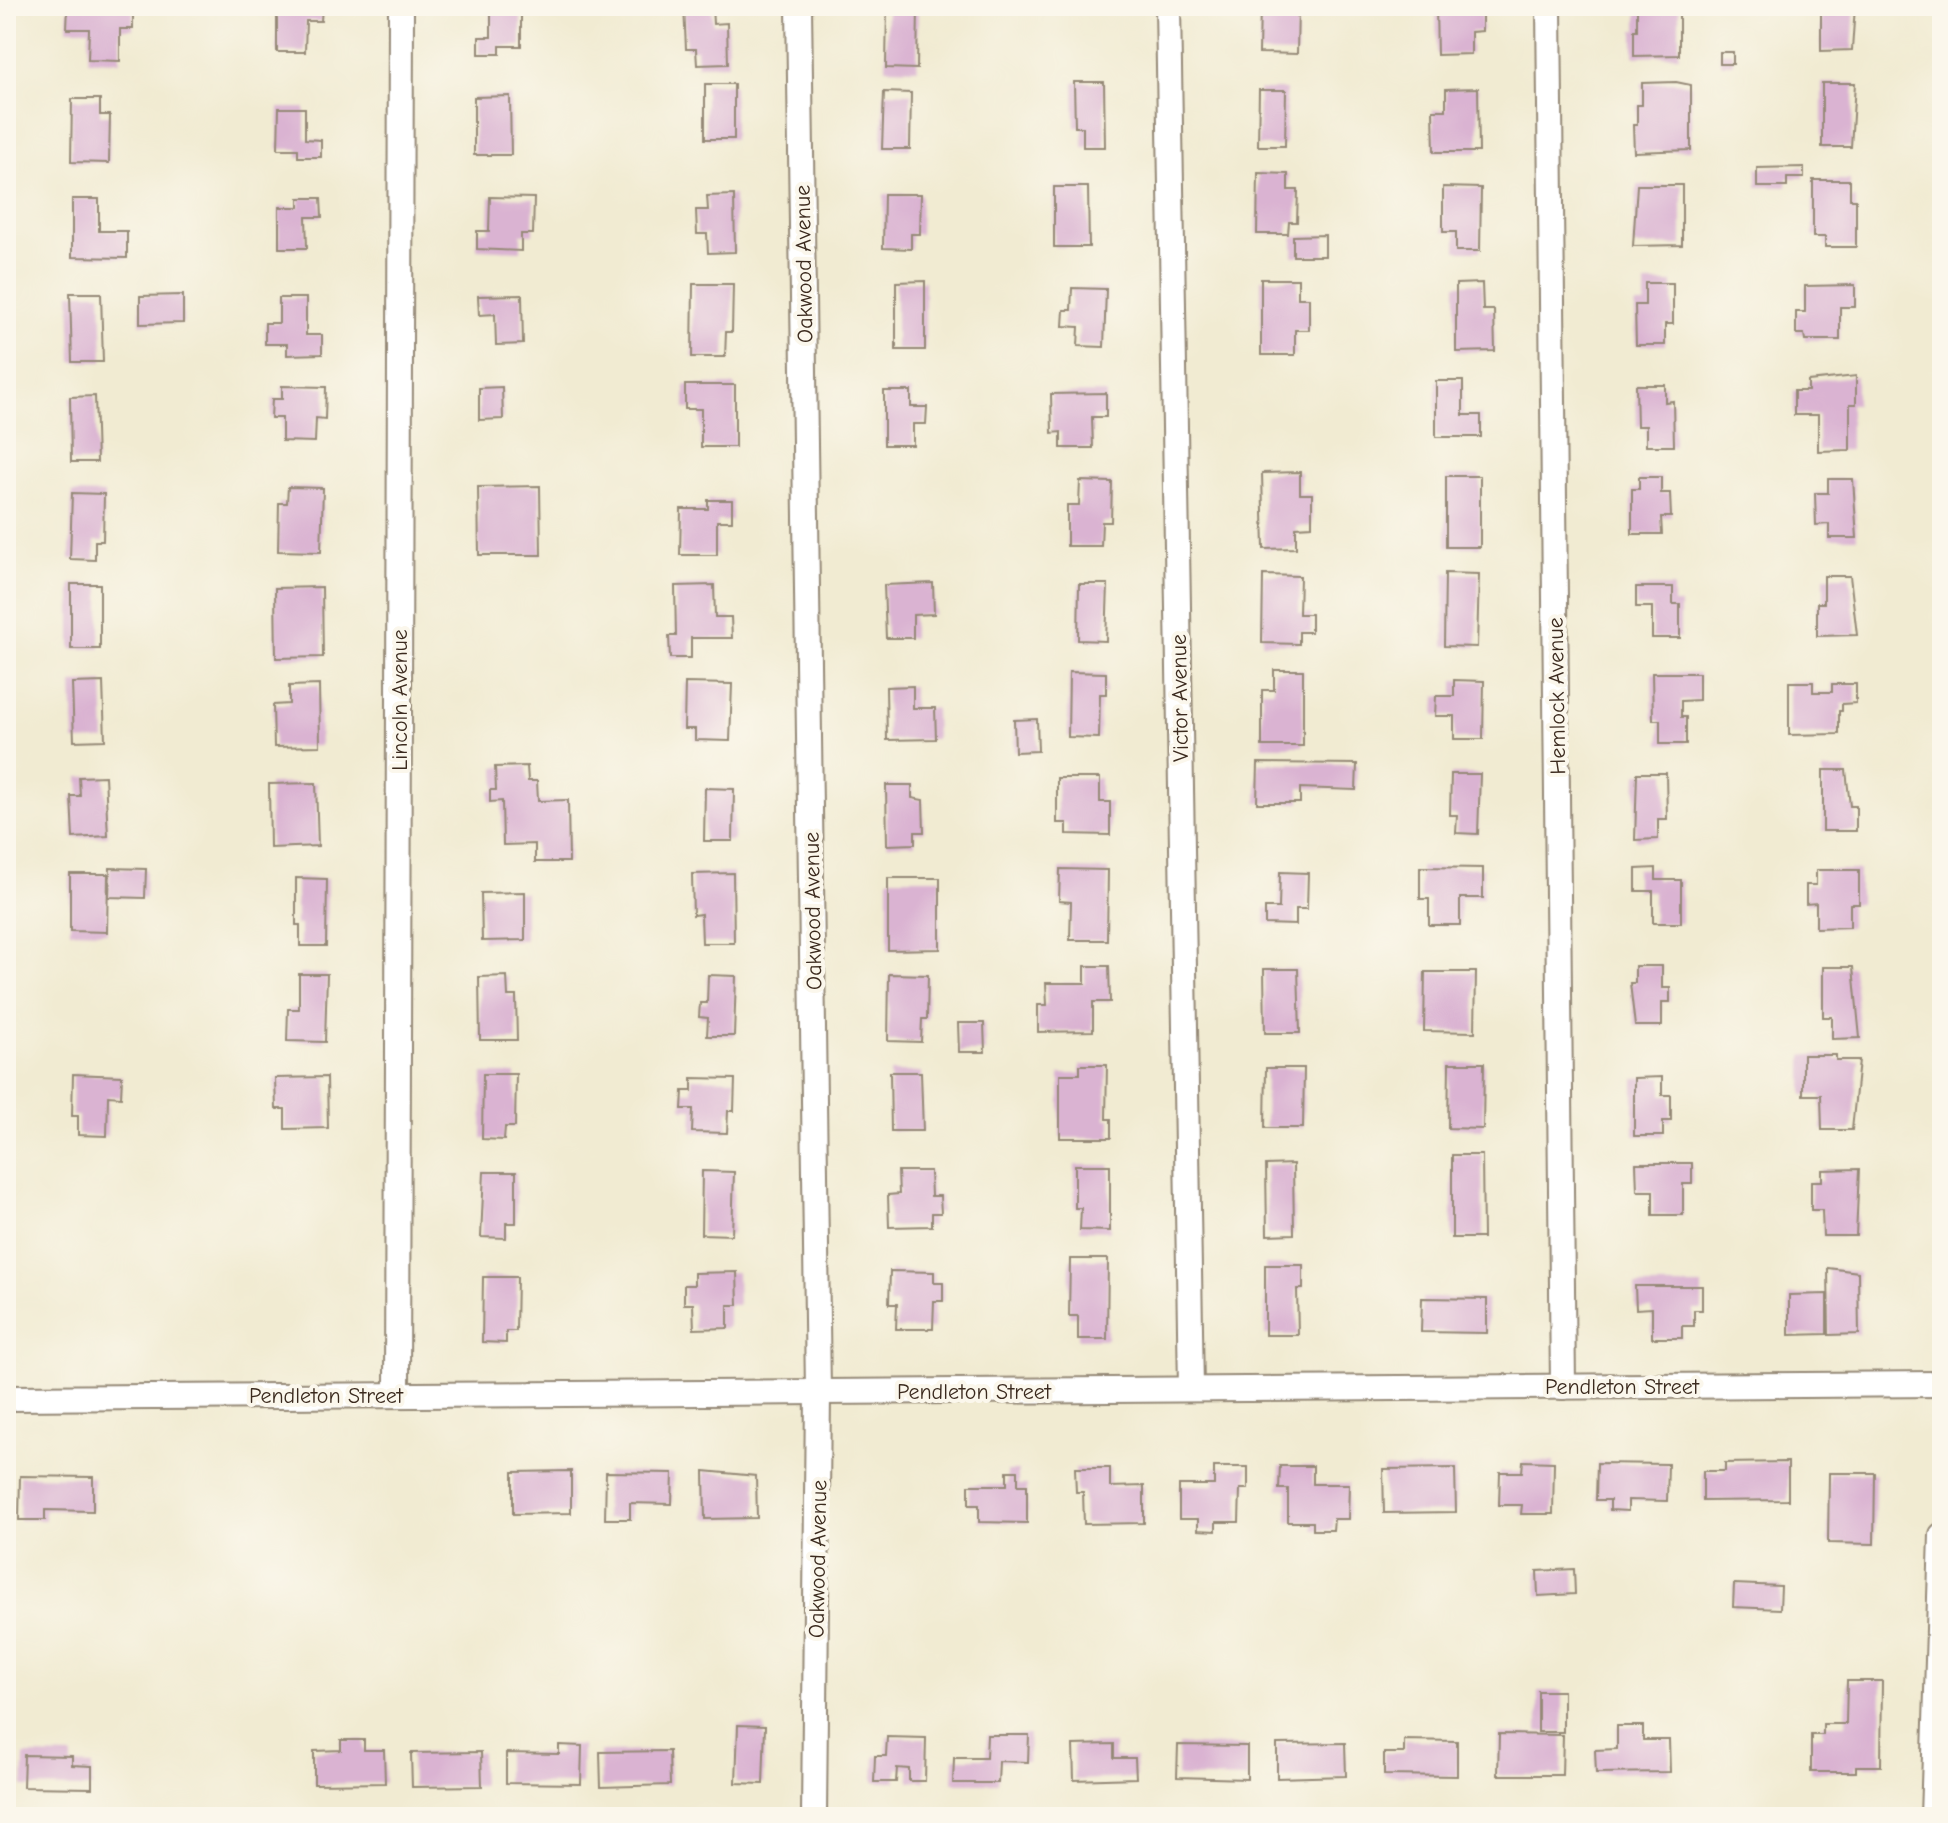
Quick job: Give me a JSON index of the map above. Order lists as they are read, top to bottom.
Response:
{
  "streets": {
    "street": [
      "Oakwood Avenue",
      "Hemlock Avenue",
      "Victor Avenue",
      "Lincoln Avenue",
      "Pendleton Street"
    ]
  },
  "crossings": [
    ["Oakwood Avenue", "Pendleton Street"],
    ["Hemlock Avenue", "Pendleton Street"],
    ["Victor Avenue", "Pendleton Street"],
    ["Lincoln Avenue", "Pendleton Street"]
  ]
}
